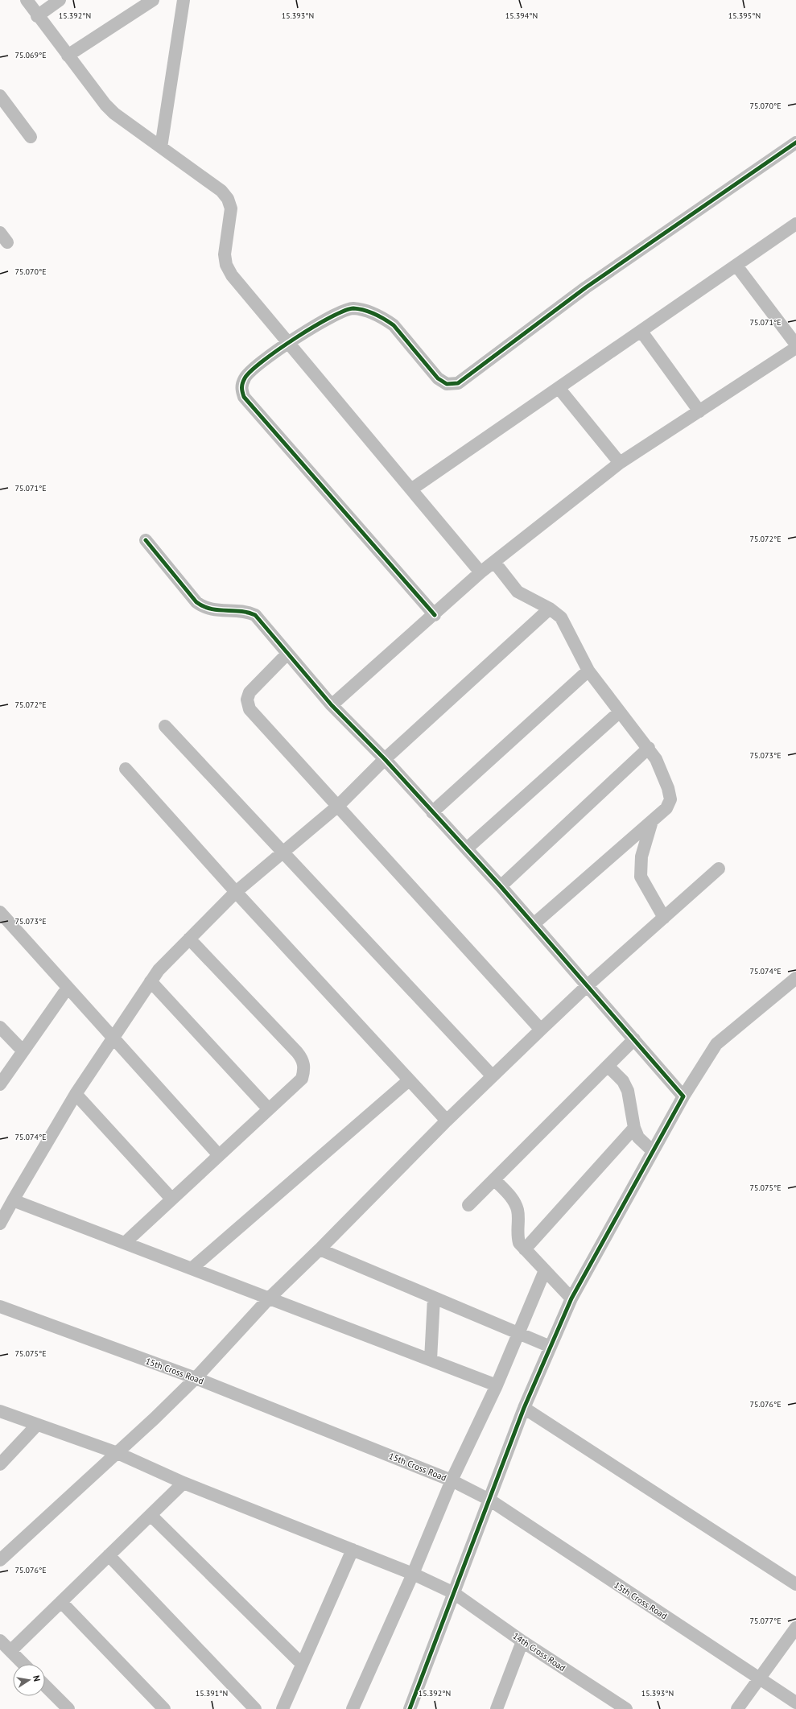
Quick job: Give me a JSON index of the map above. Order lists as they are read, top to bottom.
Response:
{
  "streets": {
    "street": ["15th Cross Road", "14th Cross Road"]
  },
  "north": "right",
  "coordinates": [
    "15.392°N",
    "15.393°N",
    "15.394°N",
    "15.395°N",
    "75.069°E",
    "75.070°E",
    "75.071°E",
    "75.072°E",
    "75.073°E",
    "75.074°E",
    "75.075°E",
    "75.076°E",
    "75.077°E",
    "15.391°N"
  ]
}
